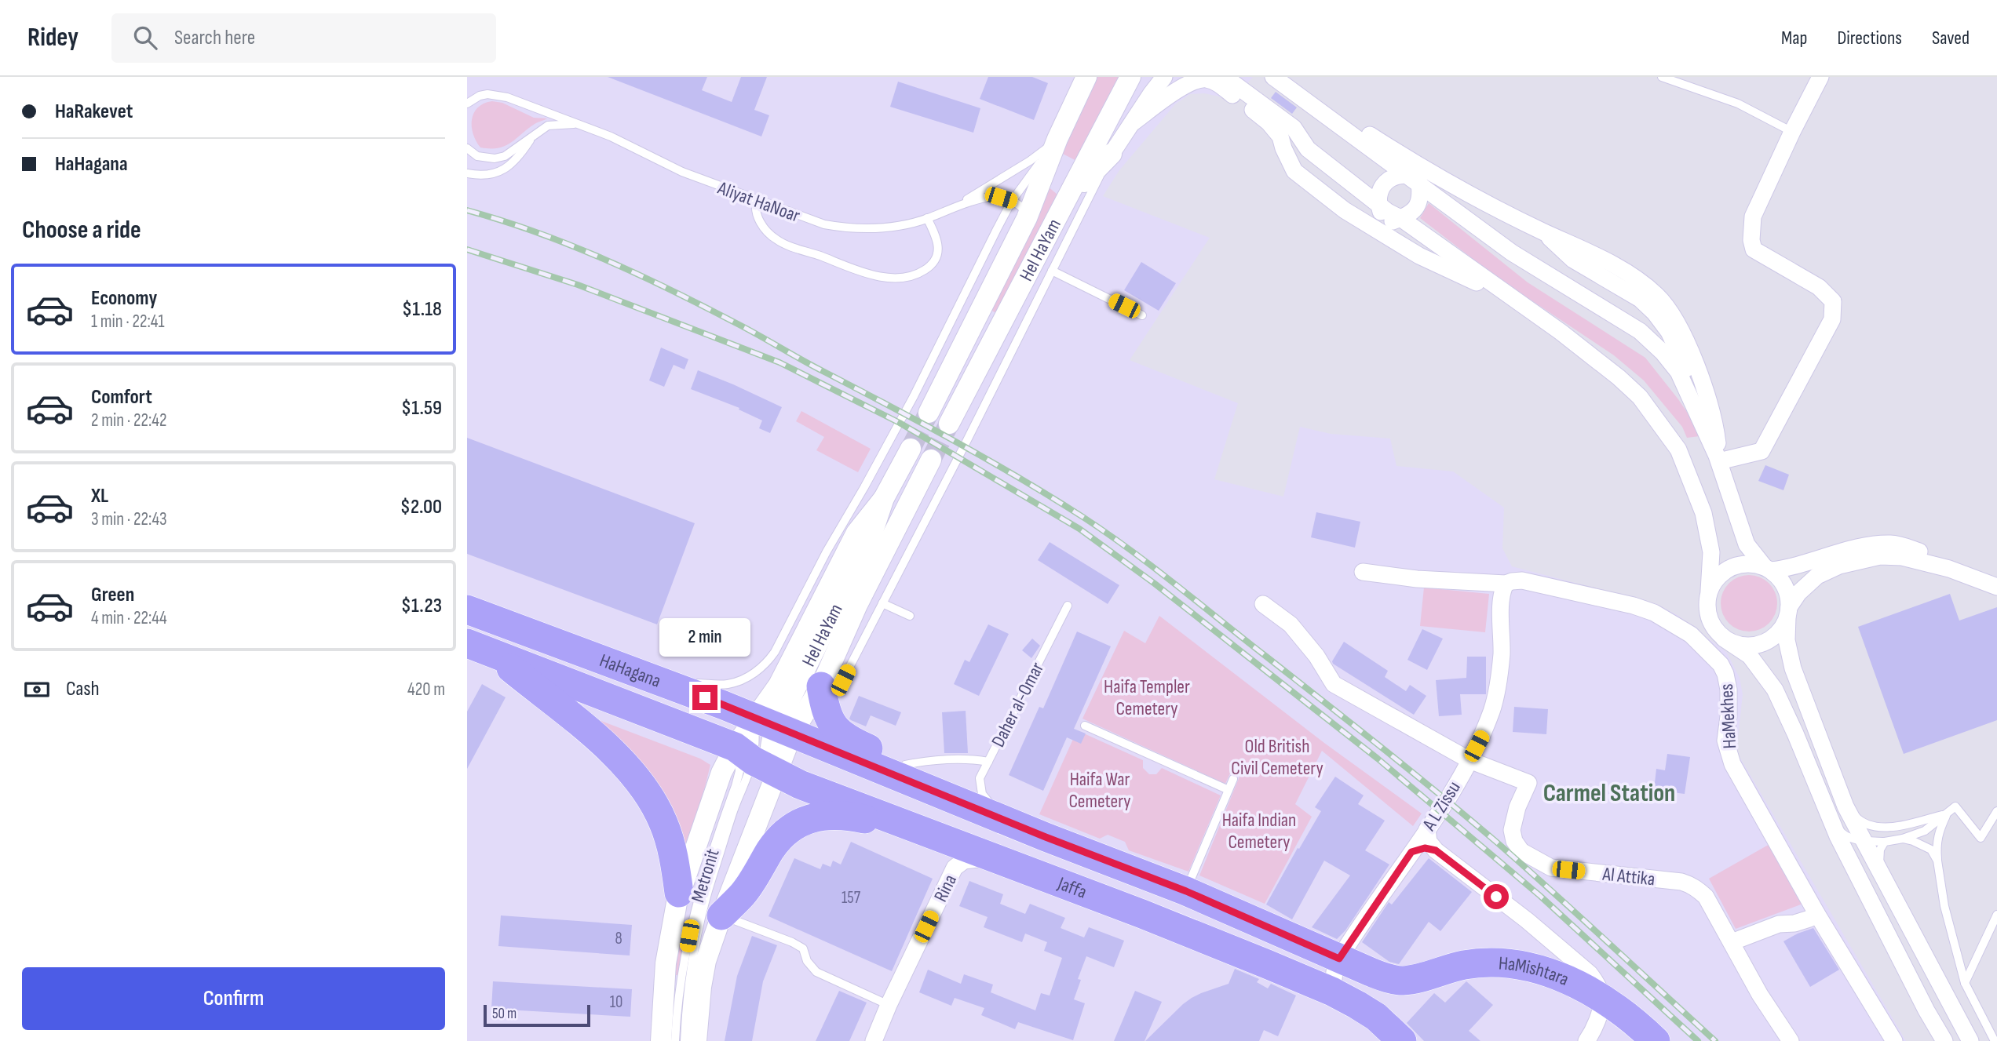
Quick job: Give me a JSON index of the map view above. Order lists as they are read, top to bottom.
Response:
{
  "streets": {
    "highway": ["HaHagana", "Jaffa", "HaMishtara"],
    "street": [
      "Hel HaYam",
      "HaMekhes",
      "A L Zissu",
      "Al Attika",
      "Rina"
    ],
    "lane": ["Aliyat HaNoar", "Daher al-Omar", "Metronit"]
  },
  "crossings": [
    ["Aliyat HaNoar", "Hel HaYam"],
    ["Hel HaYam", "HaHagana"],
    ["Hel HaYam", "Metronit"],
    ["Hel HaYam", "Jaffa"],
    ["HaHagana", "Metronit"],
    ["HaHagana", "Jaffa"],
    ["HaMekhes", "A L Zissu"],
    ["A L Zissu", "Al Attika"],
    ["A L Zissu", "Jaffa"],
    ["Metronit", "Jaffa"],
    ["Jaffa", "Rina"],
    ["Jaffa", "HaMishtara"]
  ],
  "districts": ["Carmel Station"],
  "parks": [
    "Haifa Templer Cemetery",
    "Old British Civil Cemetery",
    "Haifa War Cemetery",
    "Haifa Indian Cemetery"
  ],
  "house_numbers": ["157", "8", "10"],
  "scale_bar": "50 m",
  "page": {
    "header": "Ridey",
    "search": "Search here",
    "nav": ["Map", "Directions", "Saved"],
    "banner": ["HaRakevet", "HaHagana"],
    "heading": "Choose a ride",
    "list": [
      {
        "name": "Economy",
        "note": "1 min · 22:41",
        "value": "$1.18"
      },
      {
        "name": "Comfort",
        "note": "2 min · 22:42",
        "value": "$1.59"
      },
      {
        "name": "XL",
        "note": "3 min · 22:43",
        "value": "$2.00"
      },
      {
        "name": "Green",
        "note": "4 min · 22:44",
        "value": "$1.23"
      }
    ],
    "bubble": "2 min",
    "pay": ["Cash", "420 m"],
    "buttons": "Confirm",
    "scale": "50 m"
  }
}
